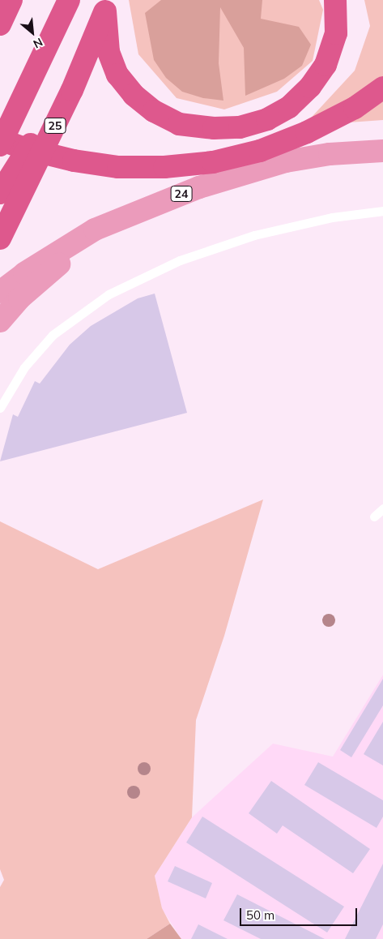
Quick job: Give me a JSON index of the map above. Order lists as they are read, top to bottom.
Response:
{
  "streets": {
    "highway": ["25"],
    "main road": ["24"]
  },
  "scale_bar": "50 m",
  "north": "bottom right"
}
